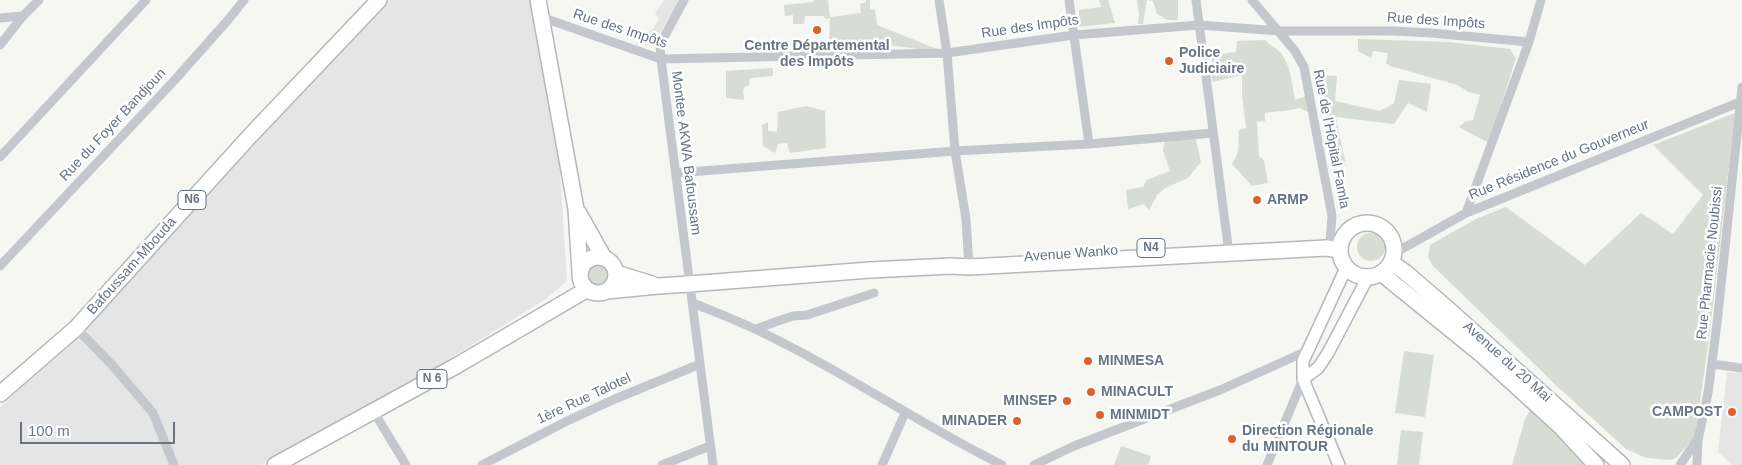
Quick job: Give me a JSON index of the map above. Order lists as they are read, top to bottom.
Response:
{
  "streets": {
    "highway": [
      "N6",
      "N4",
      "Avenue Wanko",
      "Bafoussam-Mbouda",
      "Avenue du 20 Mai",
      "N 6"
    ],
    "street": [
      "Rue des Impôts",
      "Rue du Foyer Bandjoun",
      "Rue de l'Hôpital Famla",
      "Montee AKWA Bafoussam",
      "Rue Résidence du Gouverneur",
      "Rue Pharmacie Noubissi",
      "1ère Rue Talotel"
    ]
  },
  "crossings": [
    ["Rue des Impôts", "Rue de l'Hôpital Famla"],
    ["Rue des Impôts", "Montee AKWA Bafoussam"],
    ["Rue de l'Hôpital Famla", "Rue Résidence du Gouverneur"],
    ["Rue de l'Hôpital Famla", "Avenue Wanko"],
    ["Rue de l'Hôpital Famla", "Avenue du 20 Mai"],
    ["Montee AKWA Bafoussam", "Avenue Wanko"],
    ["Montee AKWA Bafoussam", "1ère Rue Talotel"],
    ["Rue Résidence du Gouverneur", "Avenue Wanko"],
    ["Rue Résidence du Gouverneur", "Rue Pharmacie Noubissi"],
    ["Rue Résidence du Gouverneur", "Avenue du 20 Mai"],
    ["Avenue Wanko", "Avenue du 20 Mai"],
    ["Avenue Wanko", "N 6"]
  ],
  "places": [
    "Centre Départemental des Impôts",
    "Police Judiciaire",
    "ARMP",
    "MINMESA",
    "MINACULT",
    "MINSEP",
    "CAMPOST",
    "MINMIDT",
    "MINADER",
    "Direction Régionale du MINTOUR"
  ],
  "scale_bar": "100 m"
}
